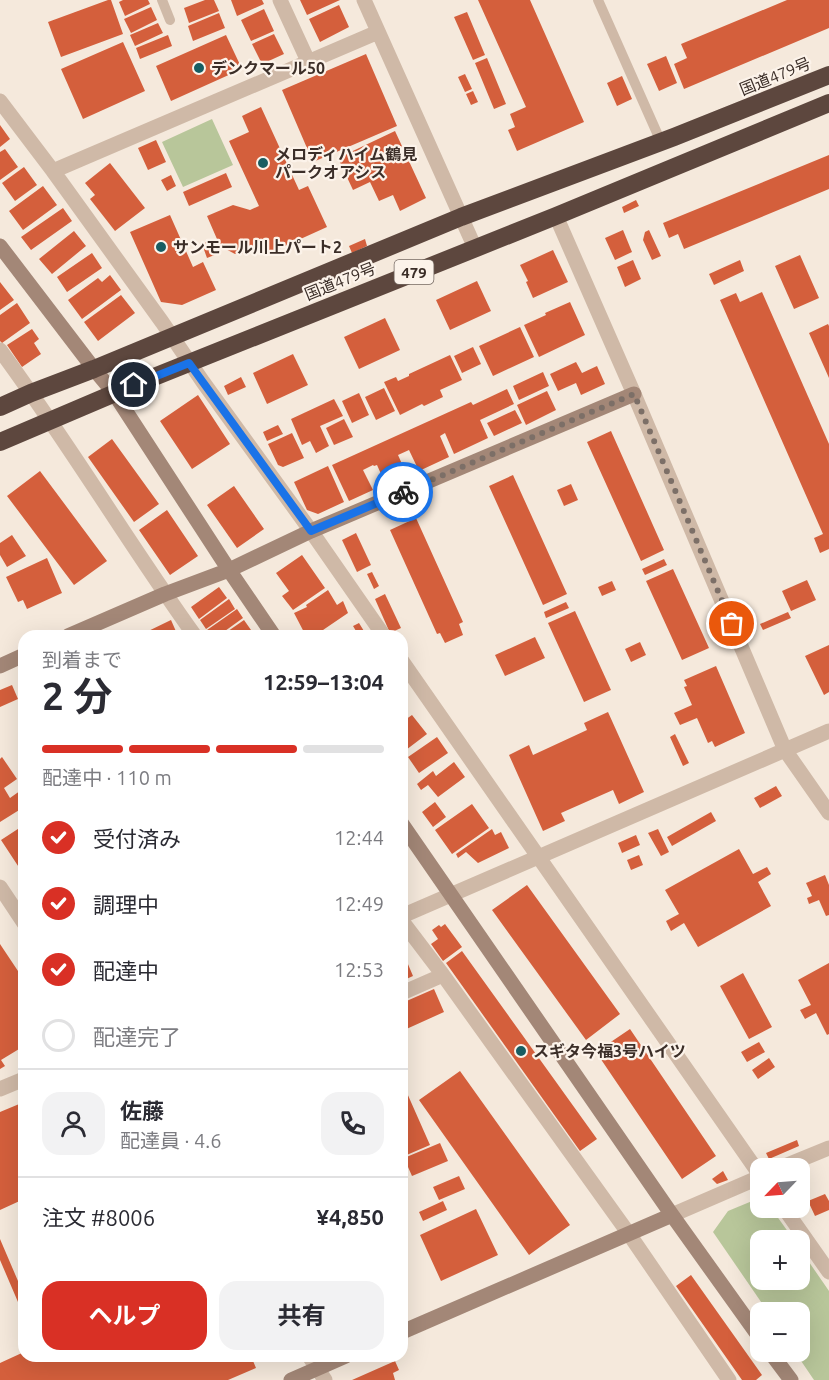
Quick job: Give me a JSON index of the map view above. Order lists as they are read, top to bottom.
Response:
{
  "streets": {
    "highway": ["国道479号", "479"]
  },
  "places": [
    "デンクマール50",
    "メロディハイム鶴見 パークオアシス",
    "サンモール川上パート2",
    "スギタ今福3号ハイツ"
  ],
  "north": "bottom left",
  "page": {
    "heading": ["2 分", "到着まで", "12:59–13:04"],
    "panel": [
      "佐藤",
      "配達員 · 4.6",
      "注文 #8006",
      "¥4,850"
    ],
    "bar": "配達中 · 110 m",
    "list": [
      ["受付済み", "12:44"],
      ["調理中", "12:49"],
      ["配達中", "12:53"],
      "配達完了"
    ],
    "map_buttons": ["+", "−"],
    "buttons": ["ヘルプ", "共有"]
  }
}
